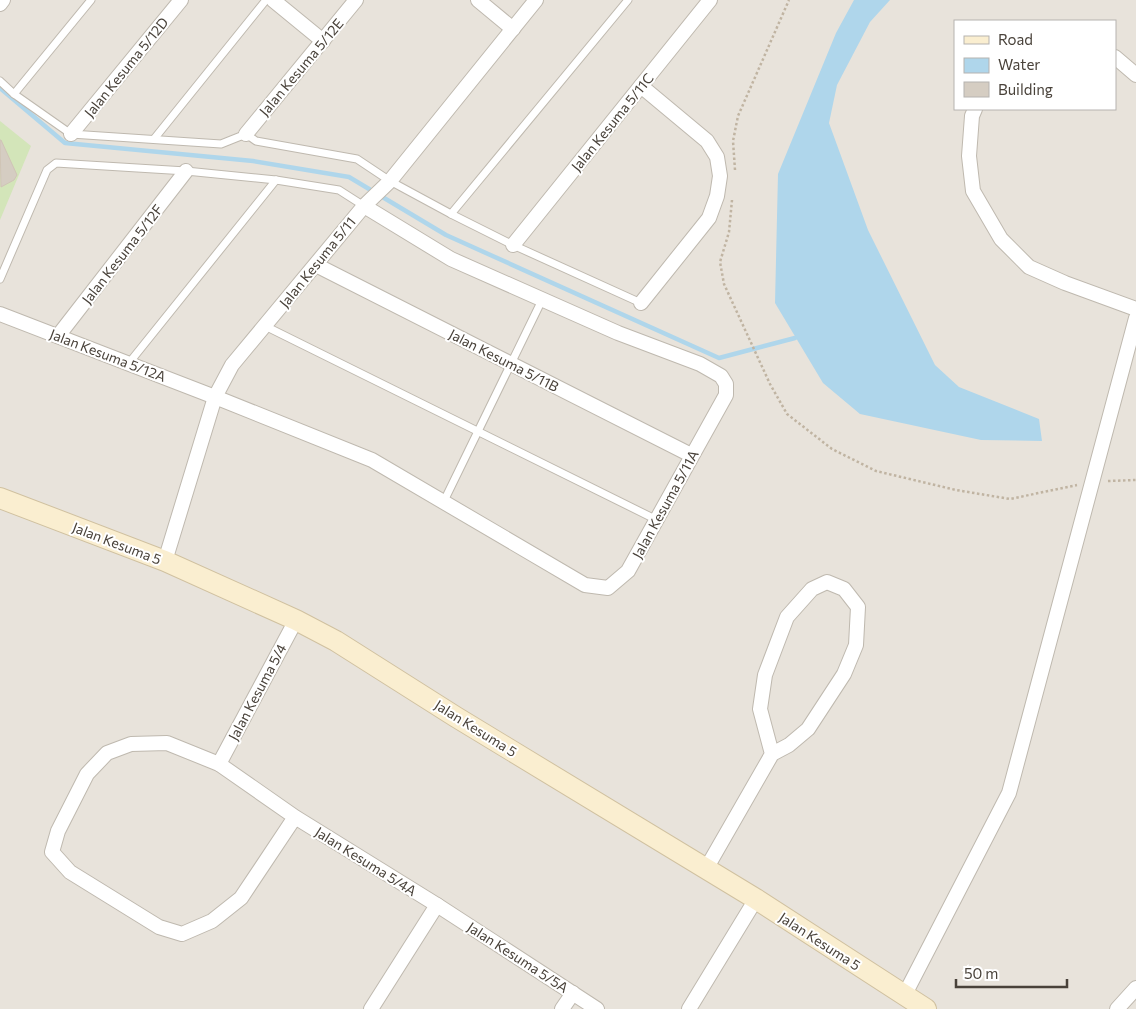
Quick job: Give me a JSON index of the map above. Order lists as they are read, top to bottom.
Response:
{
  "streets": {
    "street": [
      "Jalan Kesuma 5/12D",
      "Jalan Kesuma 5/12E",
      "Jalan Kesuma 5/11C",
      "Jalan Kesuma 5/12F",
      "Jalan Kesuma 5/11",
      "Jalan Kesuma 5/12A",
      "Jalan Kesuma 5/11B",
      "Jalan Kesuma 5/11A",
      "Jalan Kesuma 5",
      "Jalan Kesuma 5/4",
      "Jalan Kesuma 5/4A",
      "Jalan Kesuma 5/5A"
    ]
  },
  "crossings": [
    ["Jalan Kesuma 5/12F", "Jalan Kesuma 5/12A"],
    ["Jalan Kesuma 5/11", "Jalan Kesuma 5/12A"],
    ["Jalan Kesuma 5/11", "Jalan Kesuma 5/11B"],
    ["Jalan Kesuma 5/11", "Jalan Kesuma 5/11A"],
    ["Jalan Kesuma 5/11", "Jalan Kesuma 5"],
    ["Jalan Kesuma 5/12A", "Jalan Kesuma 5/11A"],
    ["Jalan Kesuma 5/11B", "Jalan Kesuma 5/11A"],
    ["Jalan Kesuma 5", "Jalan Kesuma 5/4"],
    ["Jalan Kesuma 5/4", "Jalan Kesuma 5/4A"],
    ["Jalan Kesuma 5/4A", "Jalan Kesuma 5/5A"]
  ],
  "legend": ["Road", "Water", "Building"],
  "scale_bar": "50 m"
}
